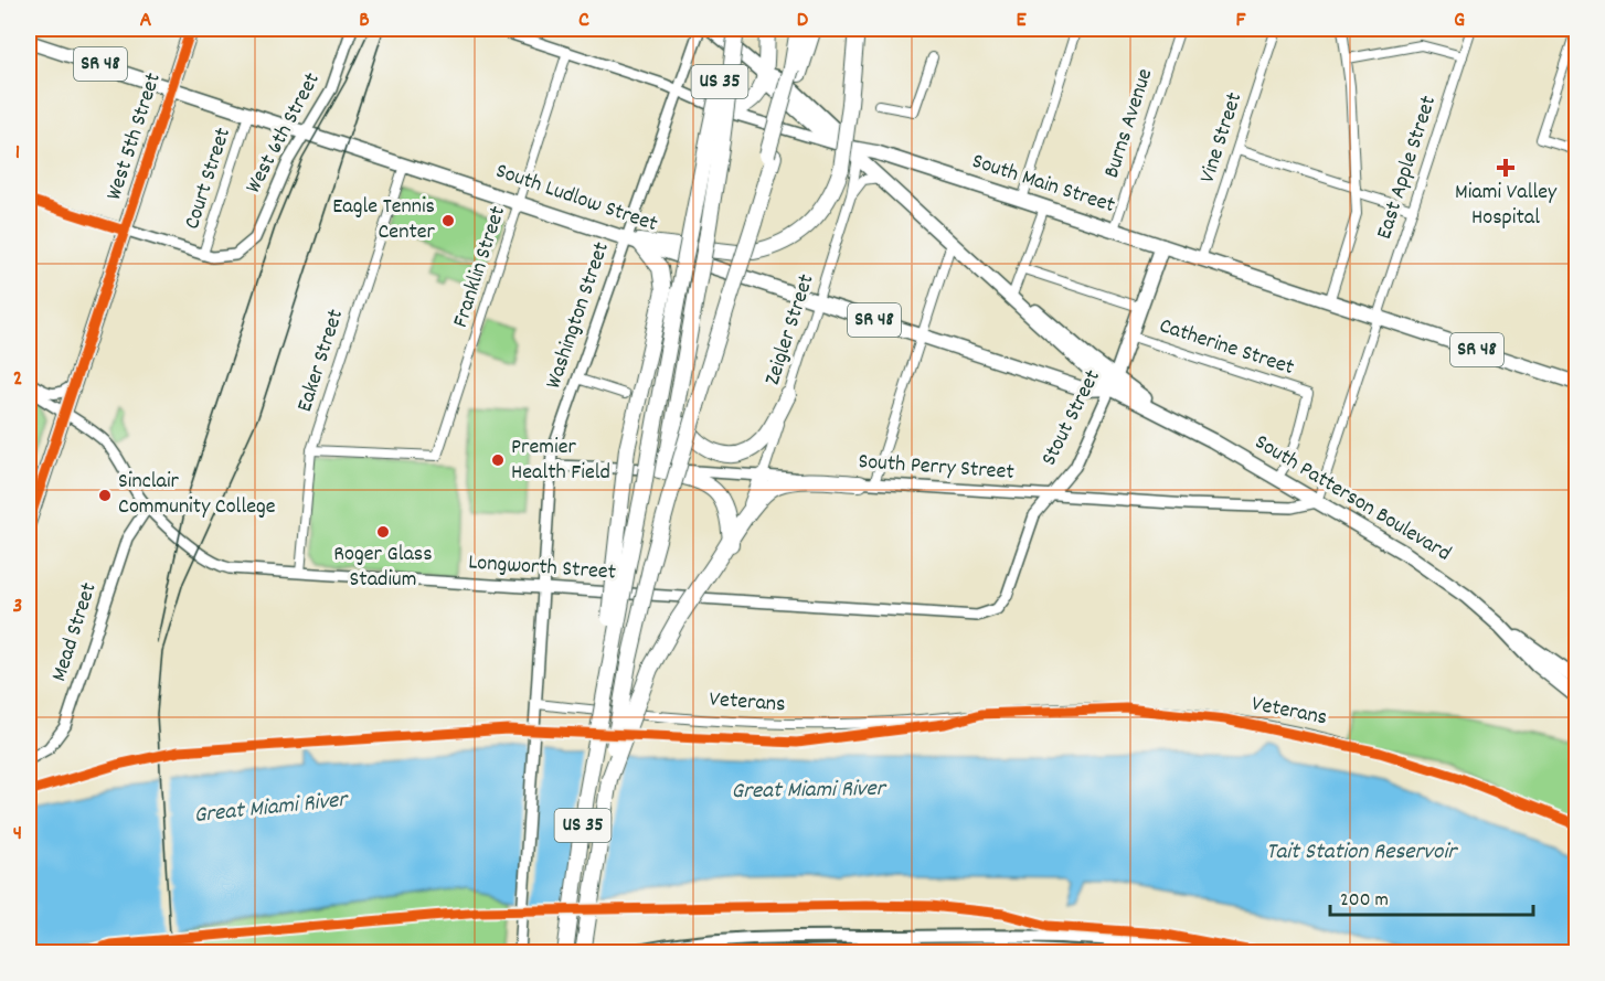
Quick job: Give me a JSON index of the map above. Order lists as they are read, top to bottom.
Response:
{
  "streets": {
    "highway": ["US 35"],
    "main road": [
      "SR 48",
      "West 5th Street",
      "South Main Street",
      "South Ludlow Street",
      "Stout Street",
      "South Patterson Boulevard"
    ],
    "street": [
      "Burns Avenue",
      "West 6th Street",
      "Vine Street",
      "East Apple Street",
      "Court Street",
      "Franklin Street",
      "Washington Street",
      "Zeigler Street",
      "Catherine Street",
      "Eaker Street",
      "South Perry Street",
      "Longworth Street",
      "Mead Street",
      "Veterans"
    ]
  },
  "crossings": [
    ["Burns Avenue", "South Main Street"],
    ["West 6th Street", "West 5th Street"],
    ["West 6th Street", "Court Street"],
    ["West 6th Street", "South Ludlow Street"],
    ["West 5th Street", "South Ludlow Street"],
    ["West 5th Street", "Longworth Street"],
    ["Vine Street", "South Main Street"],
    ["East Apple Street", "South Main Street"],
    ["East Apple Street", "South Perry Street"],
    ["East Apple Street", "South Patterson Boulevard"],
    ["Court Street", "South Ludlow Street"],
    ["South Main Street", "Franklin Street"],
    ["South Main Street", "Washington Street"],
    ["South Main Street", "Stout Street"],
    ["South Main Street", "South Patterson Boulevard"],
    ["South Ludlow Street", "Franklin Street"],
    ["South Ludlow Street", "Washington Street"],
    ["South Ludlow Street", "Zeigler Street"],
    ["South Ludlow Street", "Eaker Street"],
    ["South Ludlow Street", "Stout Street"],
    ["South Ludlow Street", "South Patterson Boulevard"],
    ["Franklin Street", "Eaker Street"],
    ["Washington Street", "South Perry Street"],
    ["Washington Street", "Longworth Street"],
    ["Washington Street", "Veterans"],
    ["Zeigler Street", "South Perry Street"],
    ["Zeigler Street", "South Patterson Boulevard"],
    ["Catherine Street", "Stout Street"],
    ["Catherine Street", "South Patterson Boulevard"],
    ["Eaker Street", "Longworth Street"],
    ["Stout Street", "South Perry Street"],
    ["Stout Street", "South Patterson Boulevard"],
    ["Stout Street", "Longworth Street"],
    ["South Perry Street", "South Patterson Boulevard"],
    ["Longworth Street", "Mead Street"]
  ],
  "water": ["Great Miami River", "Tait Station Reservoir"],
  "places": {
    "health": ["Miami Valley Hospital"],
    "other": [
      "Eagle Tennis Center",
      "Premier Health Field",
      "Sinclair Community College",
      "Roger Glass Stadium"
    ]
  },
  "scale_bar": "200 m",
  "grid": {
    "columns": [
      "A",
      "B",
      "C",
      "D",
      "E",
      "F",
      "G"
    ],
    "rows": [
      "1",
      "2",
      "3",
      "4"
    ]
  }
}
